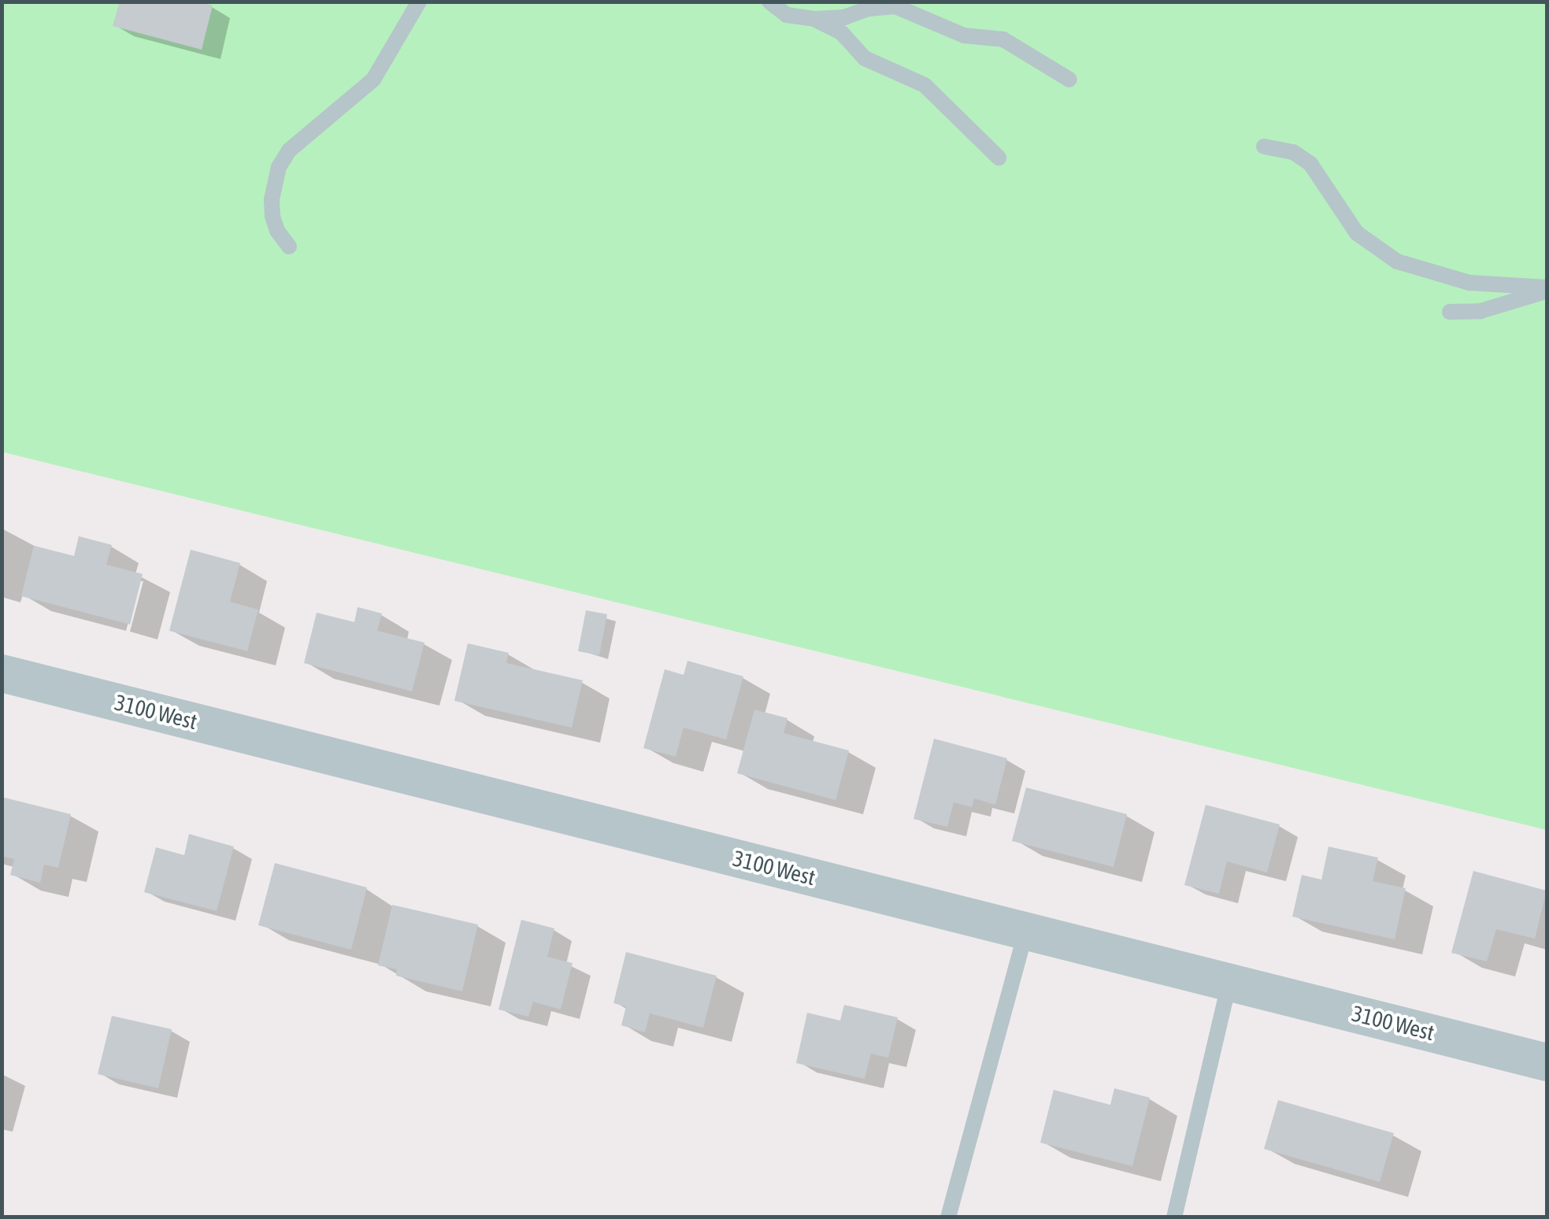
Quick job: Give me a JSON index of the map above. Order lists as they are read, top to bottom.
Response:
{
  "streets": {
    "street": ["3100 West"]
  }
}
